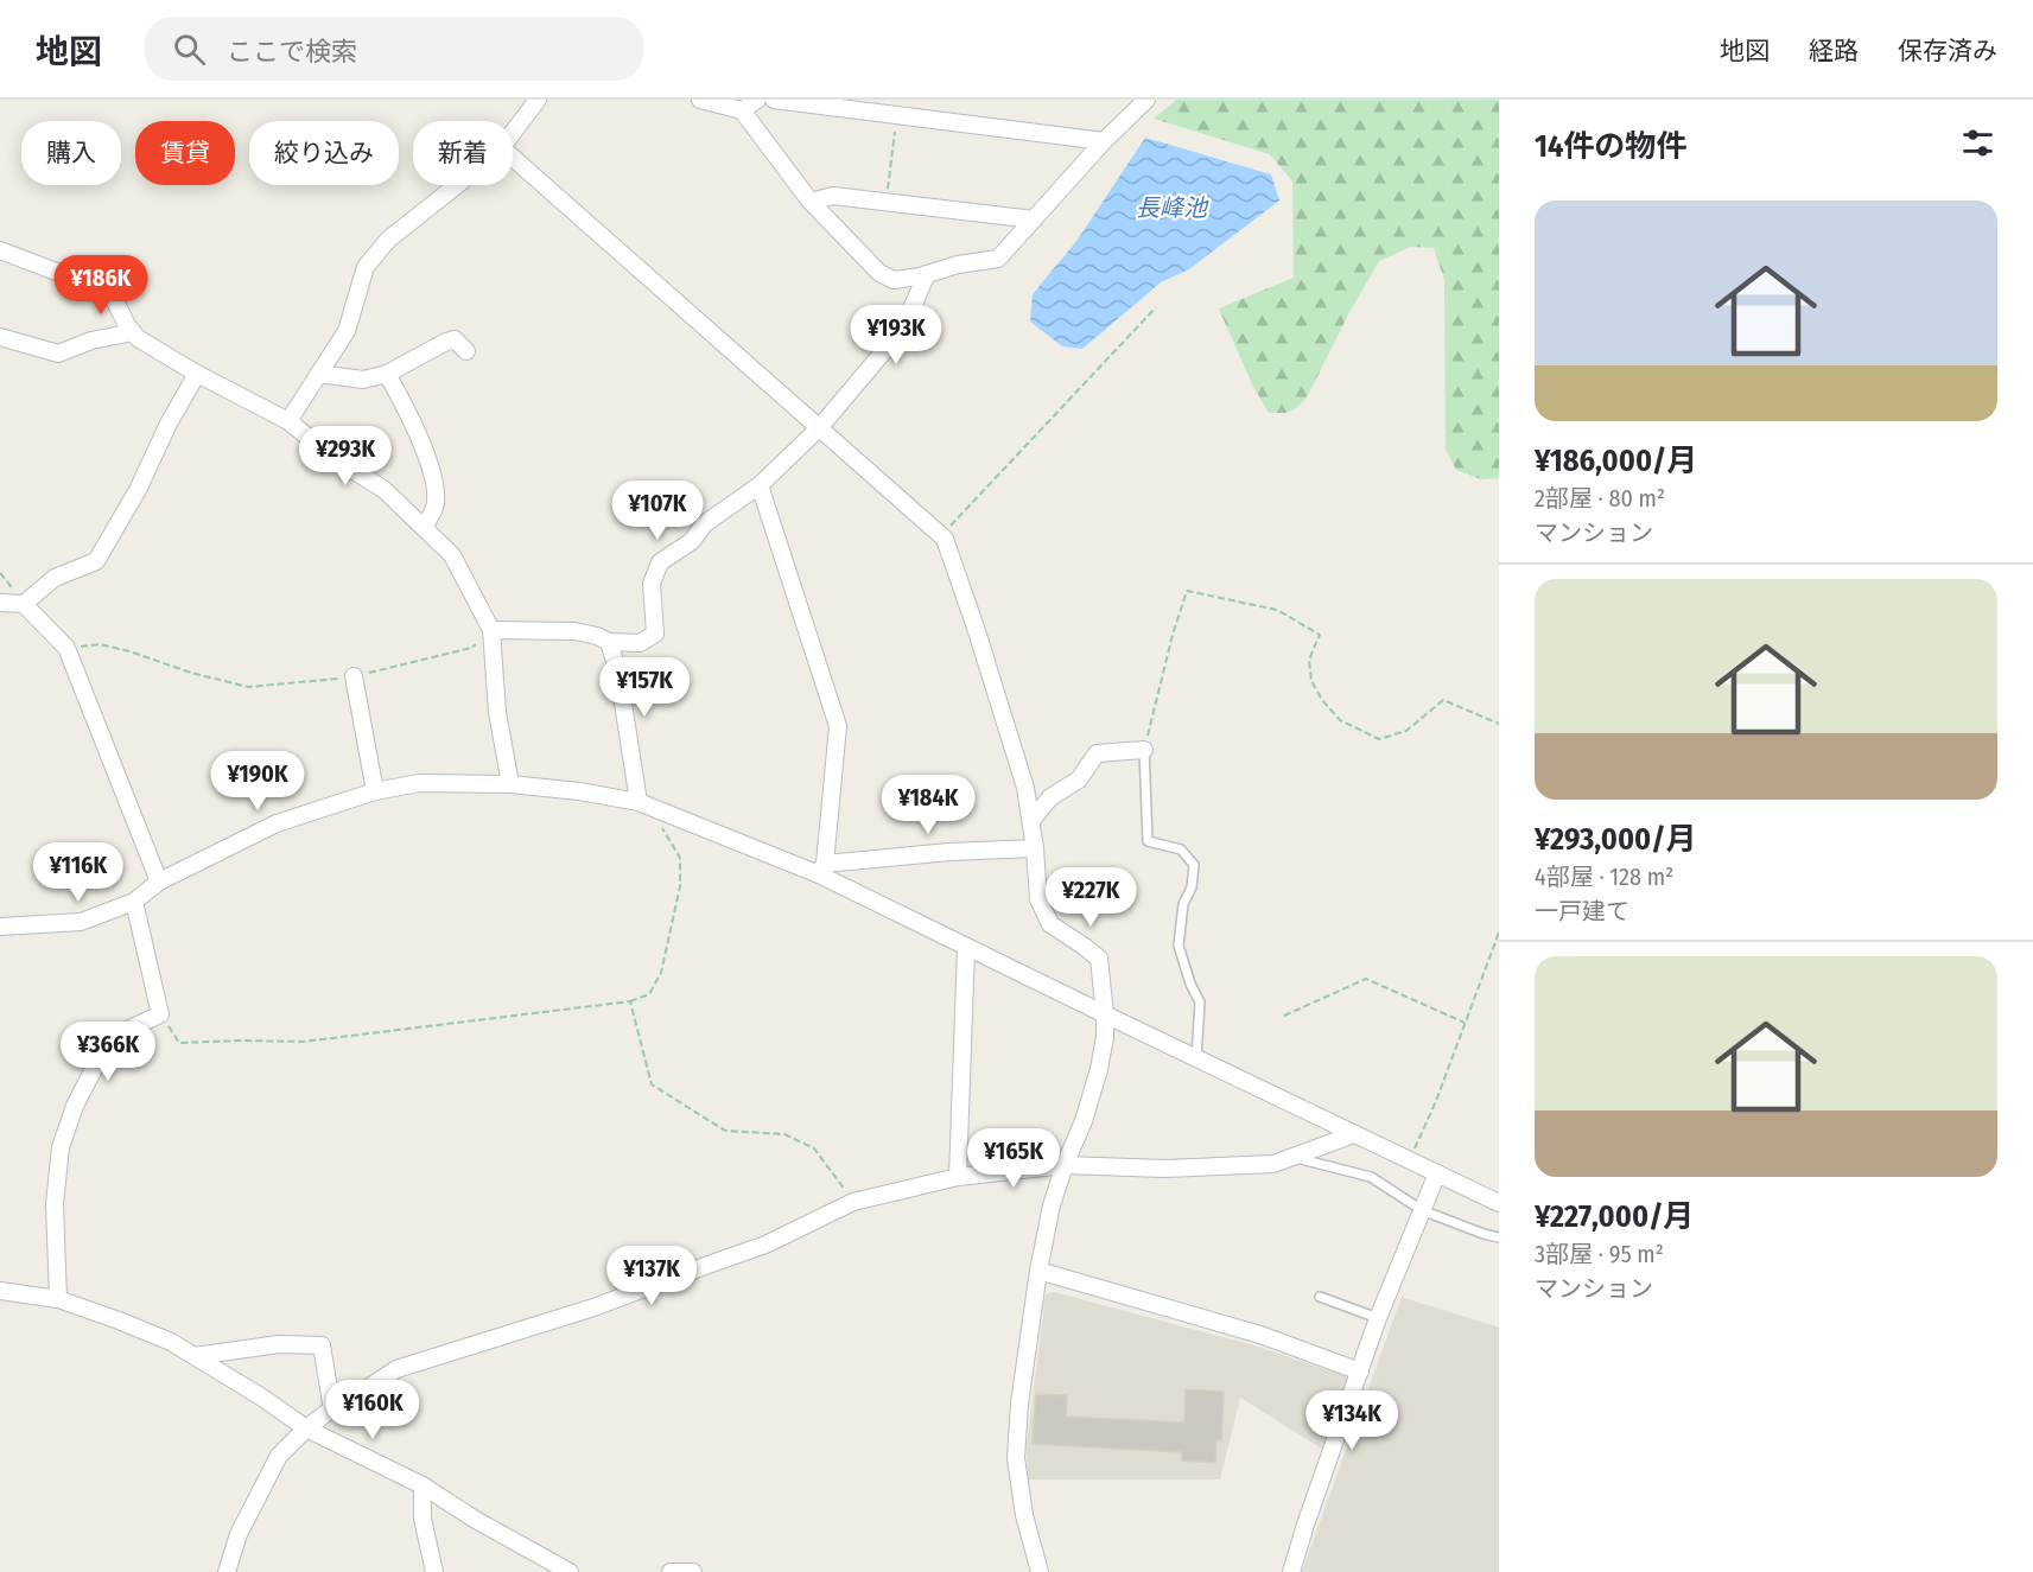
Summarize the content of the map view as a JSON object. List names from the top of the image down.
{
  "water": ["長峰池"],
  "page": {
    "header": "地図",
    "search": "ここで検索",
    "nav": ["地図", "経路", "保存済み"],
    "heading": "14件の物件",
    "chip": [
      "購入",
      "賃貸",
      "絞り込み",
      "新着"
    ],
    "list": [
      {
        "name": "¥186,000/月",
        "note": "2部屋 · 80 m² · マンション"
      },
      {
        "name": "¥293,000/月",
        "note": "4部屋 · 128 m² · 一戸建て"
      },
      {
        "name": "¥227,000/月",
        "note": "3部屋 · 95 m² · マンション"
      }
    ],
    "price": [
      "¥186K",
      "¥193K",
      "¥293K",
      "¥107K",
      "¥157K",
      "¥190K",
      "¥184K",
      "¥116K",
      "¥227K",
      "¥366K",
      "¥165K",
      "¥137K",
      "¥160K",
      "¥134K"
    ]
  }
}
